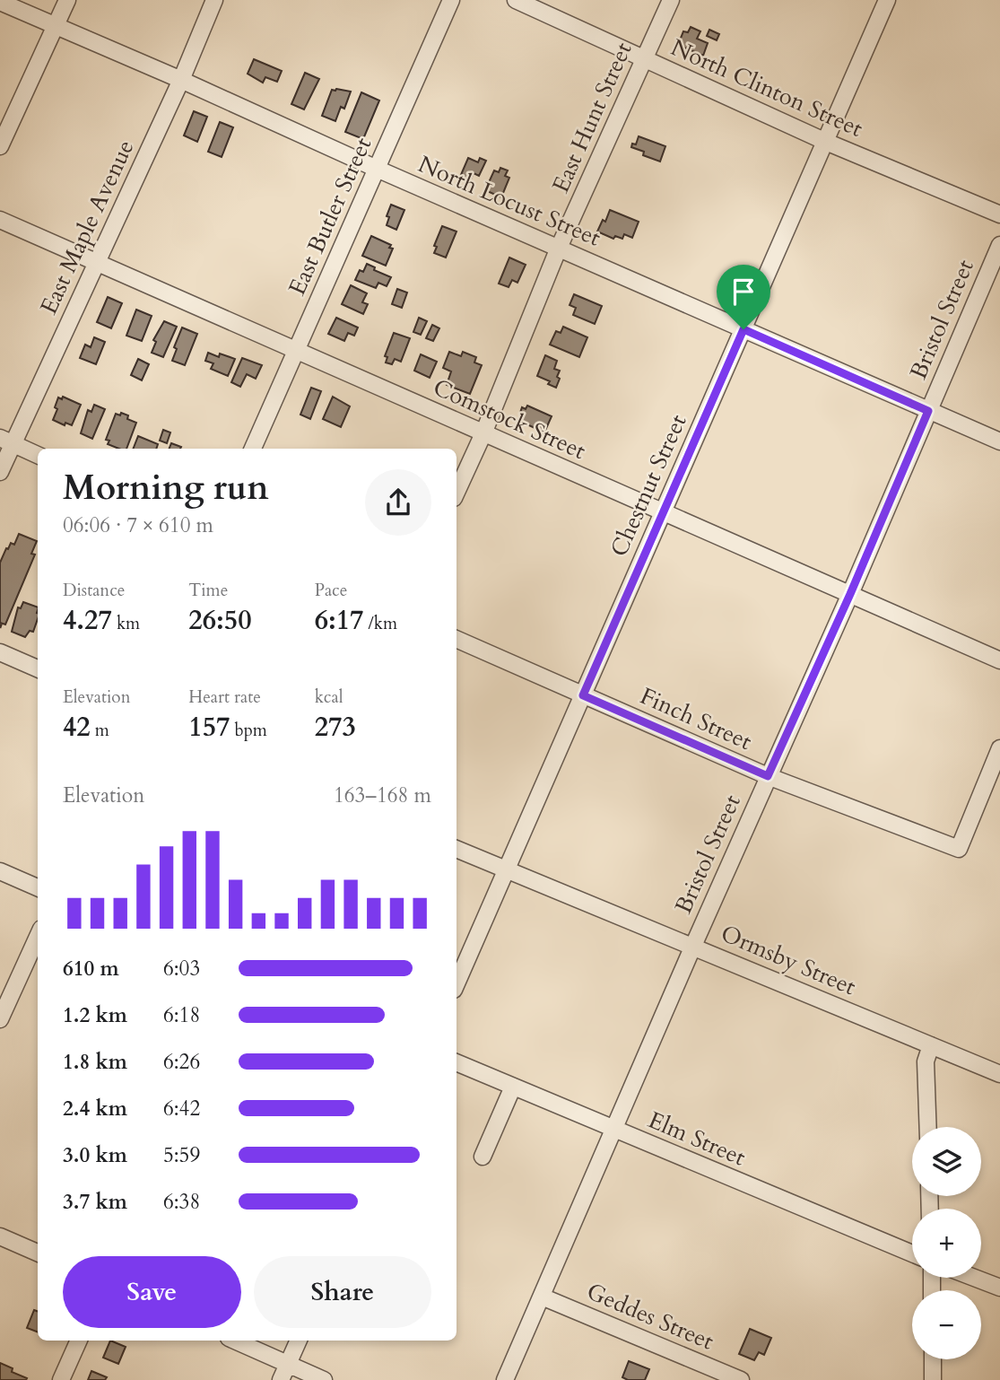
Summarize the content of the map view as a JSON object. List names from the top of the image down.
{
  "streets": {
    "street": [
      "North Clinton Street",
      "East Hunt Street",
      "North Locust Street",
      "East Butler Street",
      "East Maple Avenue",
      "Bristol Street",
      "Comstock Street",
      "Chestnut Street",
      "Finch Street",
      "Ormsby Street",
      "Elm Street",
      "Geddes Street"
    ]
  },
  "crossings": [
    ["North Clinton Street", "East Hunt Street"],
    ["North Clinton Street", "Chestnut Street"],
    ["East Hunt Street", "North Locust Street"],
    ["East Hunt Street", "Comstock Street"],
    ["North Locust Street", "East Butler Street"],
    ["North Locust Street", "East Maple Avenue"],
    ["North Locust Street", "Bristol Street"],
    ["North Locust Street", "Chestnut Street"],
    ["East Butler Street", "Comstock Street"],
    ["East Maple Avenue", "Comstock Street"],
    ["Bristol Street", "Comstock Street"],
    ["Bristol Street", "Finch Street"],
    ["Bristol Street", "Ormsby Street"],
    ["Bristol Street", "Elm Street"],
    ["Bristol Street", "Geddes Street"],
    ["Comstock Street", "Chestnut Street"],
    ["Chestnut Street", "Finch Street"],
    ["Chestnut Street", "Ormsby Street"]
  ],
  "page": {
    "heading": ["Morning run", "06:06 · 7 × 610 m"],
    "stats": [
      ["Distance", "4.27 km"],
      ["Time", "26:50"],
      ["Pace", "6:17 /km"],
      ["Elevation", "42 m"],
      ["Heart rate", "157 bpm"],
      ["kcal", "273"]
    ],
    "chart": ["Elevation", "163–168 m"],
    "list": [
      {
        "name": "610 m",
        "note": "6:03"
      },
      {
        "name": "1.2 km",
        "note": "6:18"
      },
      {
        "name": "1.8 km",
        "note": "6:26"
      },
      {
        "name": "2.4 km",
        "note": "6:42"
      },
      {
        "name": "3.0 km",
        "note": "5:59"
      },
      {
        "name": "3.7 km",
        "note": "6:38"
      }
    ],
    "map_buttons": ["+", "−"],
    "buttons": ["Save", "Share"]
  }
}
